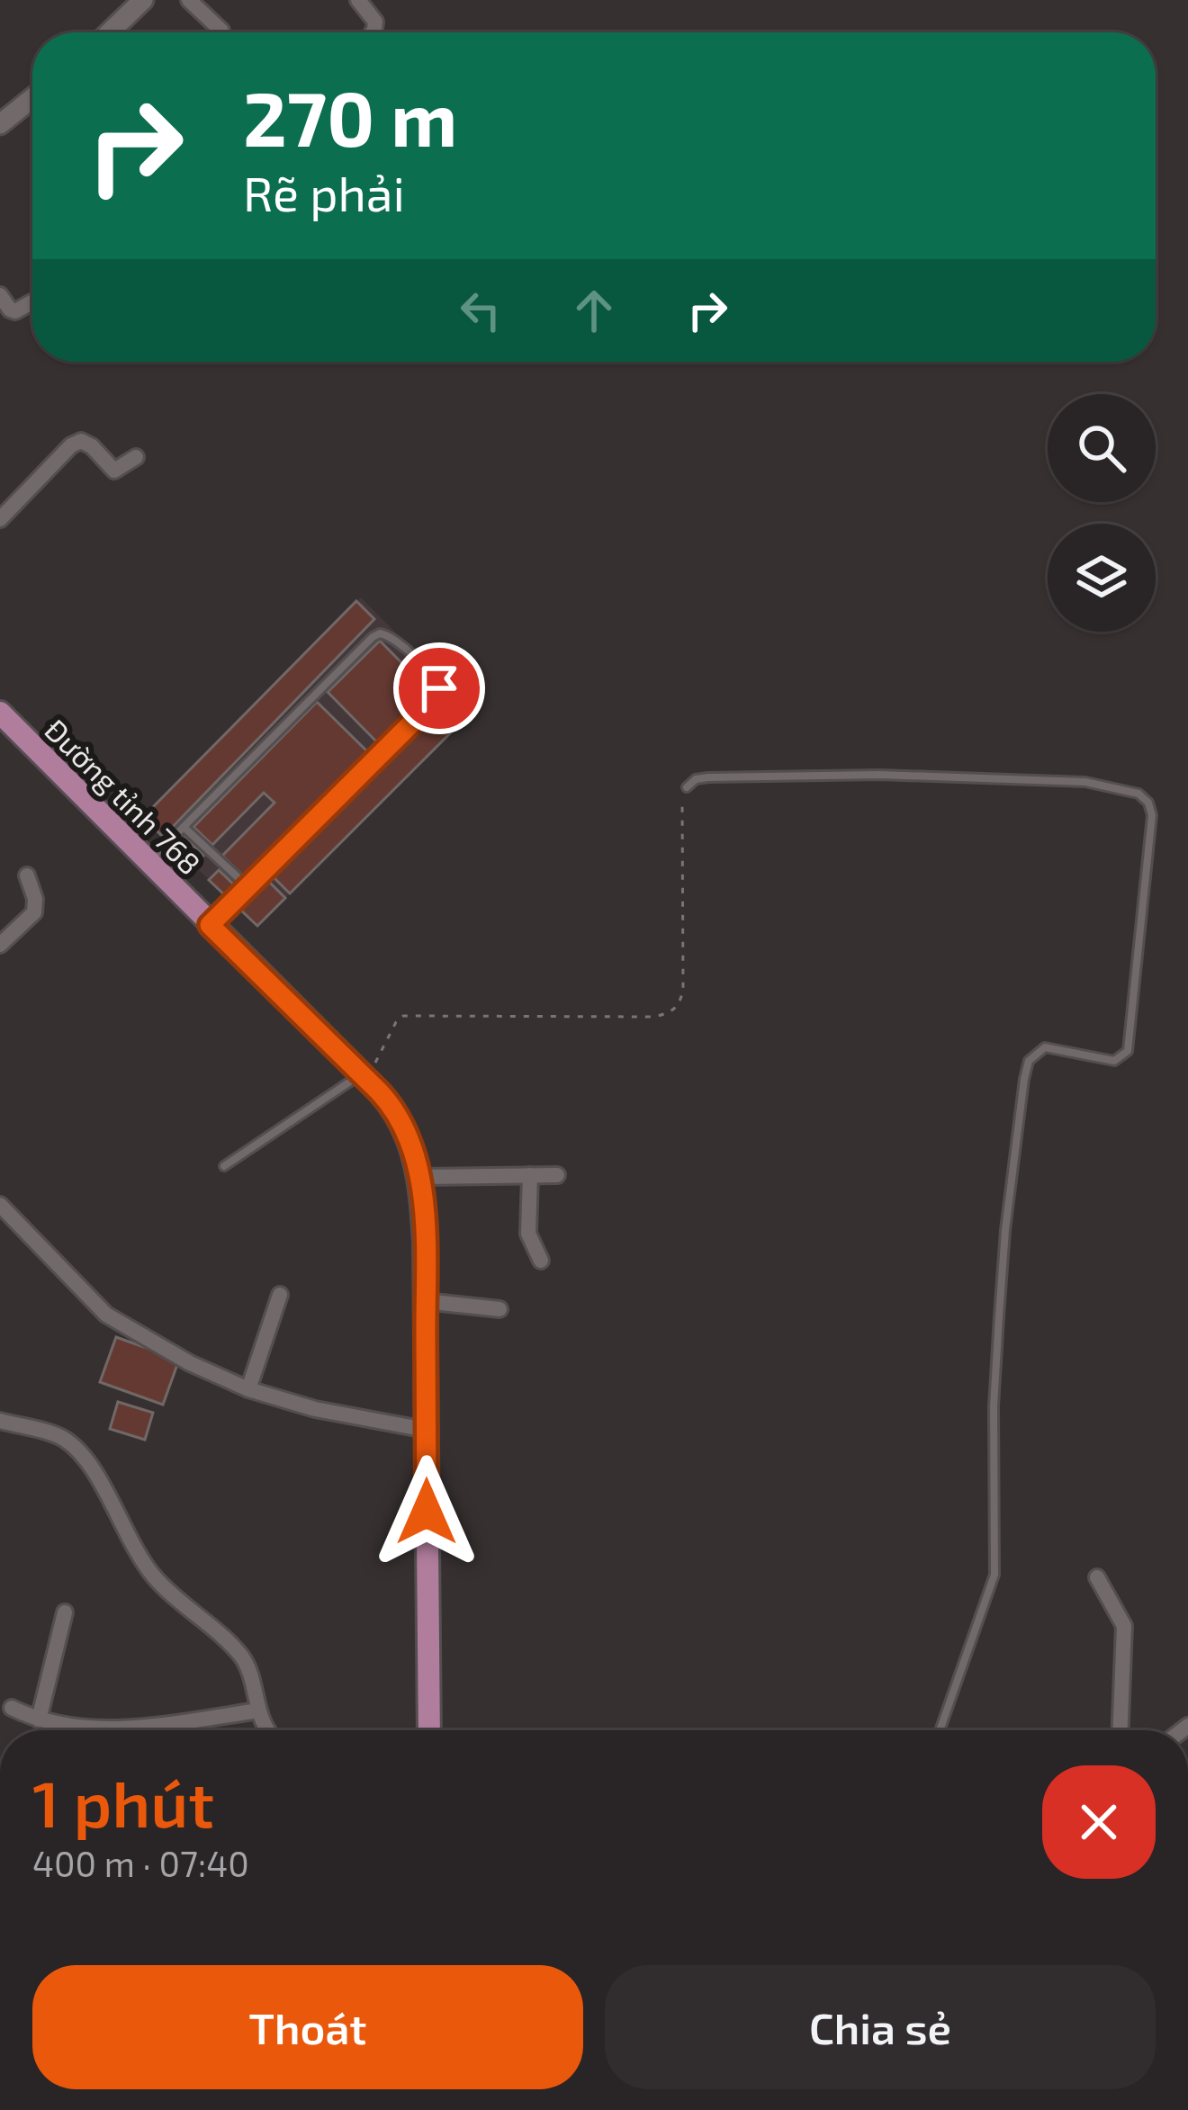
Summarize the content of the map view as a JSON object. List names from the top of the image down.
{
  "streets": {
    "main road": ["Đường tỉnh 768"]
  },
  "page": {
    "turn": ["270 m", "Rẽ phải"],
    "heading": ["1 phút", "400 m · 07:40"],
    "buttons": ["Thoát", "Chia sẻ"]
  }
}
